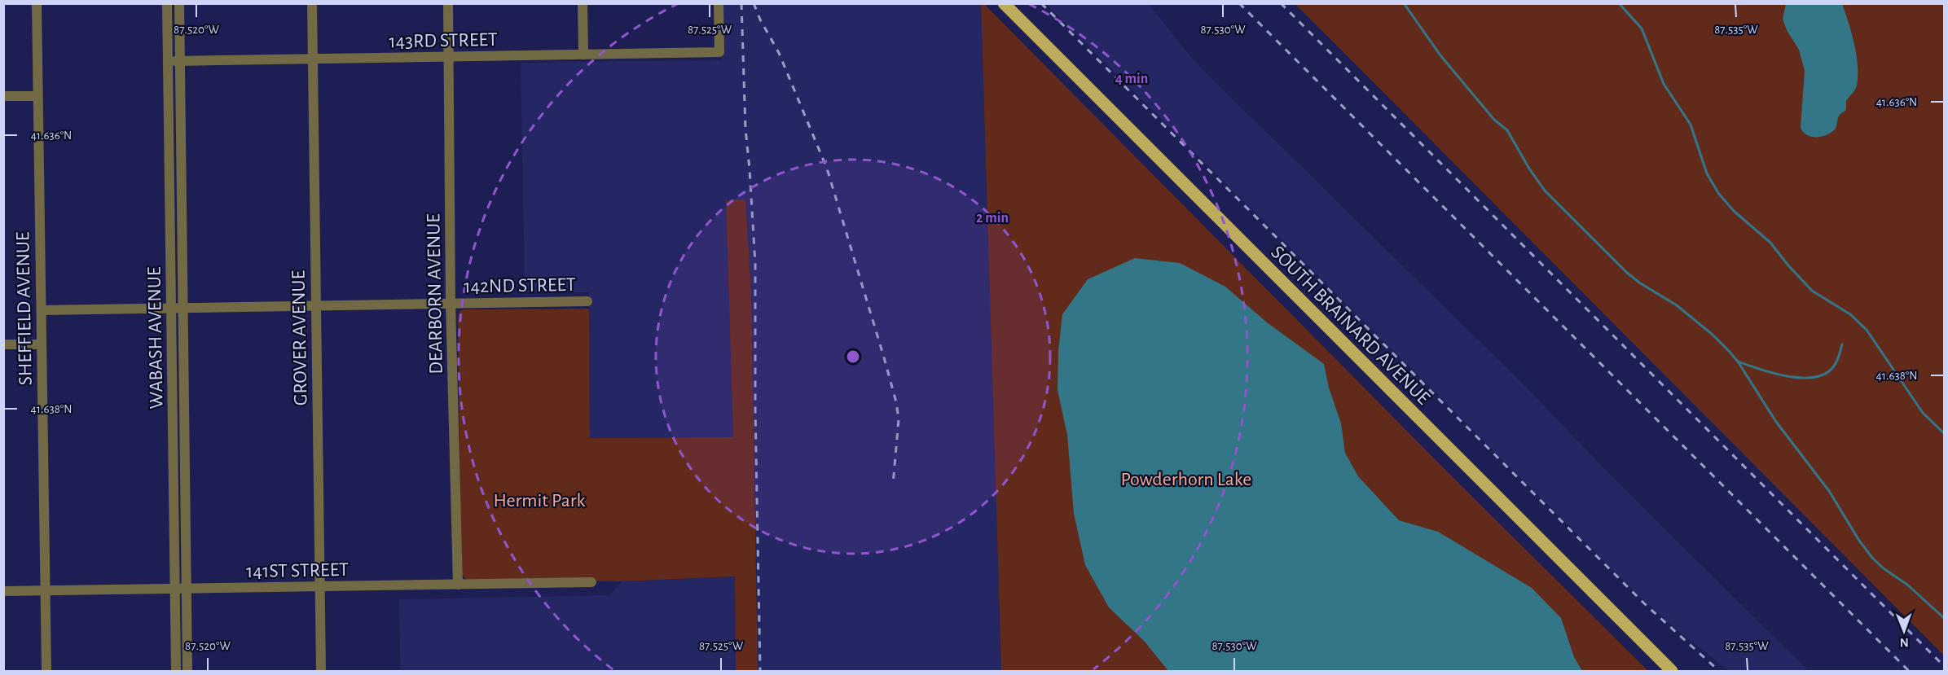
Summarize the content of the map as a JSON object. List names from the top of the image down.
{
  "streets": {
    "main road": ["SOUTH BRAINARD AVENUE"],
    "street": [
      "143RD STREET",
      "142ND STREET",
      "DEARBORN AVENUE",
      "SHEFFIELD AVENUE",
      "WABASH AVENUE",
      "GROVER AVENUE",
      "141ST STREET"
    ]
  },
  "crossings": [
    ["143RD STREET", "DEARBORN AVENUE"],
    ["143RD STREET", "WABASH AVENUE"],
    ["143RD STREET", "GROVER AVENUE"],
    ["142ND STREET", "DEARBORN AVENUE"],
    ["142ND STREET", "SHEFFIELD AVENUE"],
    ["142ND STREET", "WABASH AVENUE"],
    ["142ND STREET", "GROVER AVENUE"],
    ["DEARBORN AVENUE", "141ST STREET"],
    ["SHEFFIELD AVENUE", "141ST STREET"],
    ["WABASH AVENUE", "141ST STREET"],
    ["GROVER AVENUE", "141ST STREET"]
  ],
  "parks": ["Powderhorn Lake", "Hermit Park"],
  "north": "bottom",
  "coordinates": [
    "87.520°W",
    "87.525°W",
    "87.530°W",
    "87.535°W",
    "41.636°N",
    "41.638°N"
  ],
  "rings": ["4 min", "2 min"]
}
